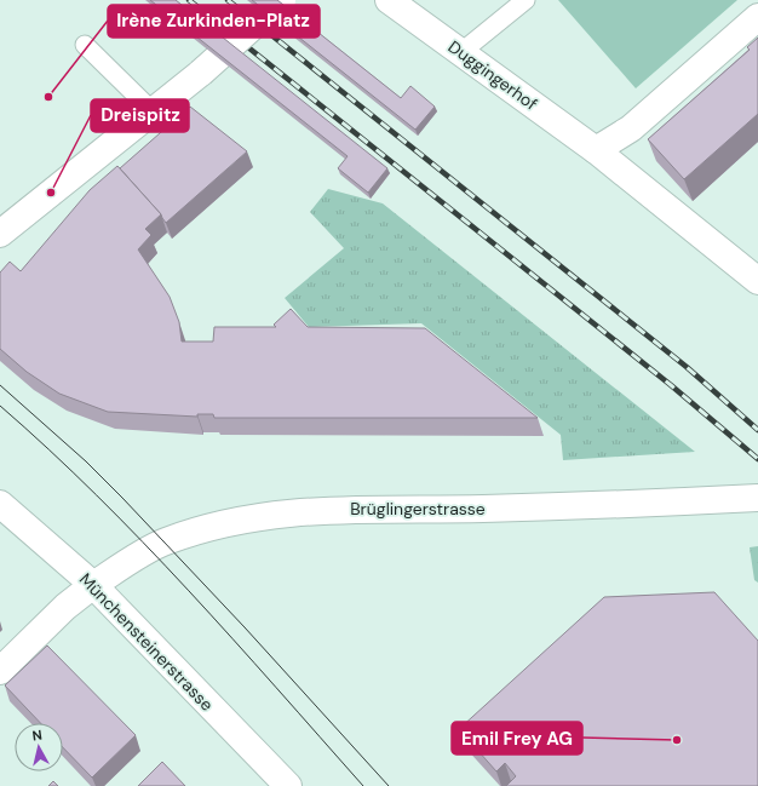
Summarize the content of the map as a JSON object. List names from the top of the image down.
{
  "streets": {
    "street": ["Duggingerhof", "Brüglingerstrasse", "Münchensteinerstrasse"]
  },
  "crossings": [
    ["Brüglingerstrasse", "Münchensteinerstrasse"]
  ],
  "places": ["Irène Zurkinden-Platz", "Dreispitz", "Emil Frey AG"],
  "north": "top"
}
